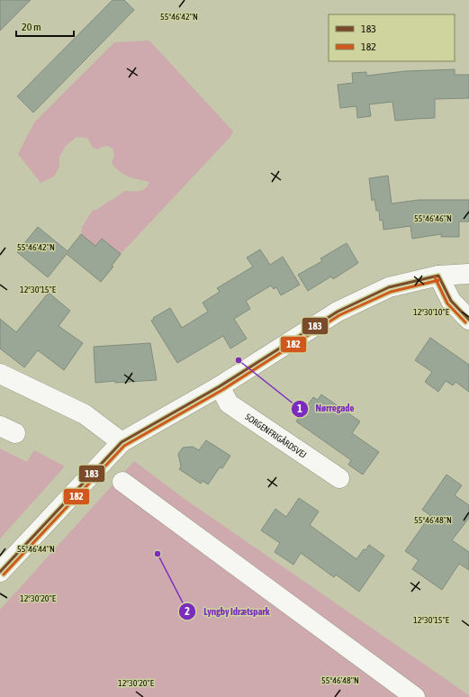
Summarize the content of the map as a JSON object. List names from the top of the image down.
{
  "streets": {
    "street": ["SORGENFRIGÅRDSVEJ"]
  },
  "places": ["Nørregade", "Lyngby Idrætspark"],
  "lines": ["transit line 183", "transit line 182"],
  "legend": ["183", "182"],
  "scale_bar": "20 m",
  "coordinates": [
    "55°46'42\"N",
    "55°46'46\"N",
    "12°30'15\"E",
    "12°30'10\"E",
    "55°46'48\"N",
    "55°46'44\"N",
    "12°30'20\"E"
  ]
}
